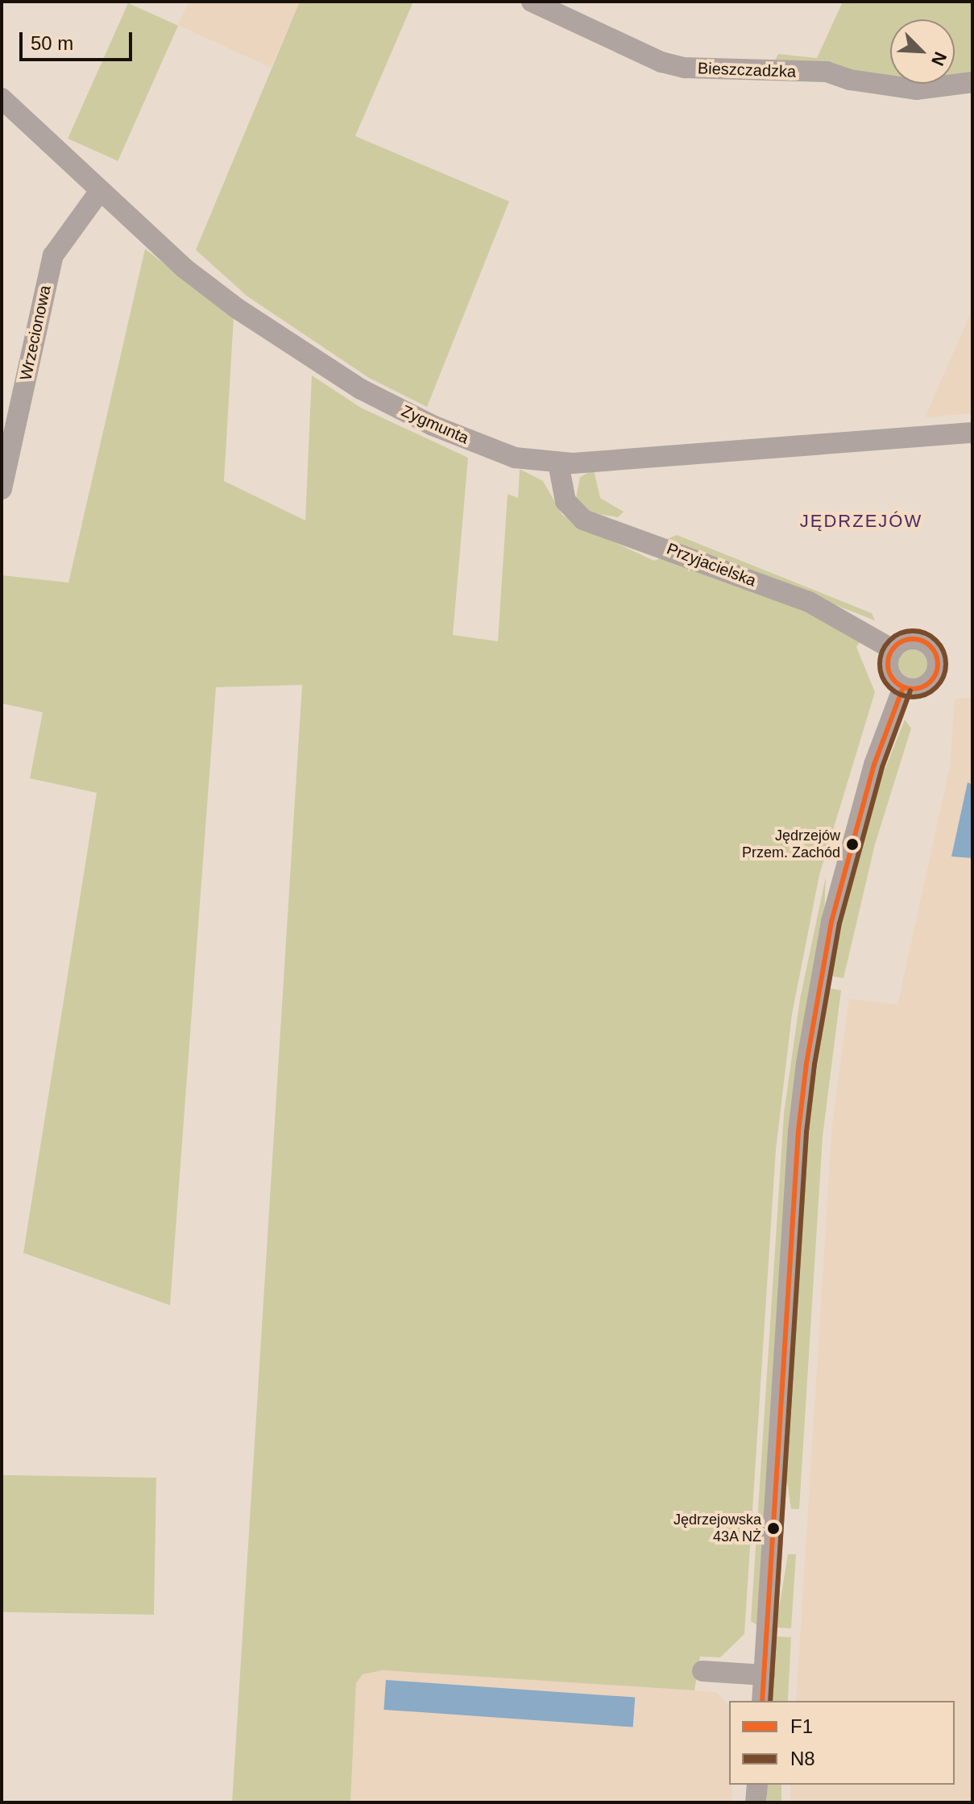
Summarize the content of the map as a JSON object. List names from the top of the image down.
{
  "streets": {
    "street": [
      "Bieszczadzka",
      "Wrzecionowa",
      "Zygmunta",
      "Przyjacielska"
    ]
  },
  "crossings": [
    ["Wrzecionowa", "Zygmunta"],
    ["Zygmunta", "Przyjacielska"]
  ],
  "districts": ["JĘDRZEJÓW"],
  "places": ["Jędrzejów Przem. Zachód", "Jędrzejowska 43A NŻ"],
  "lines": ["transit line N8", "transit line F1"],
  "legend": ["F1", "N8"],
  "scale_bar": "50 m",
  "north": "bottom right"
}
